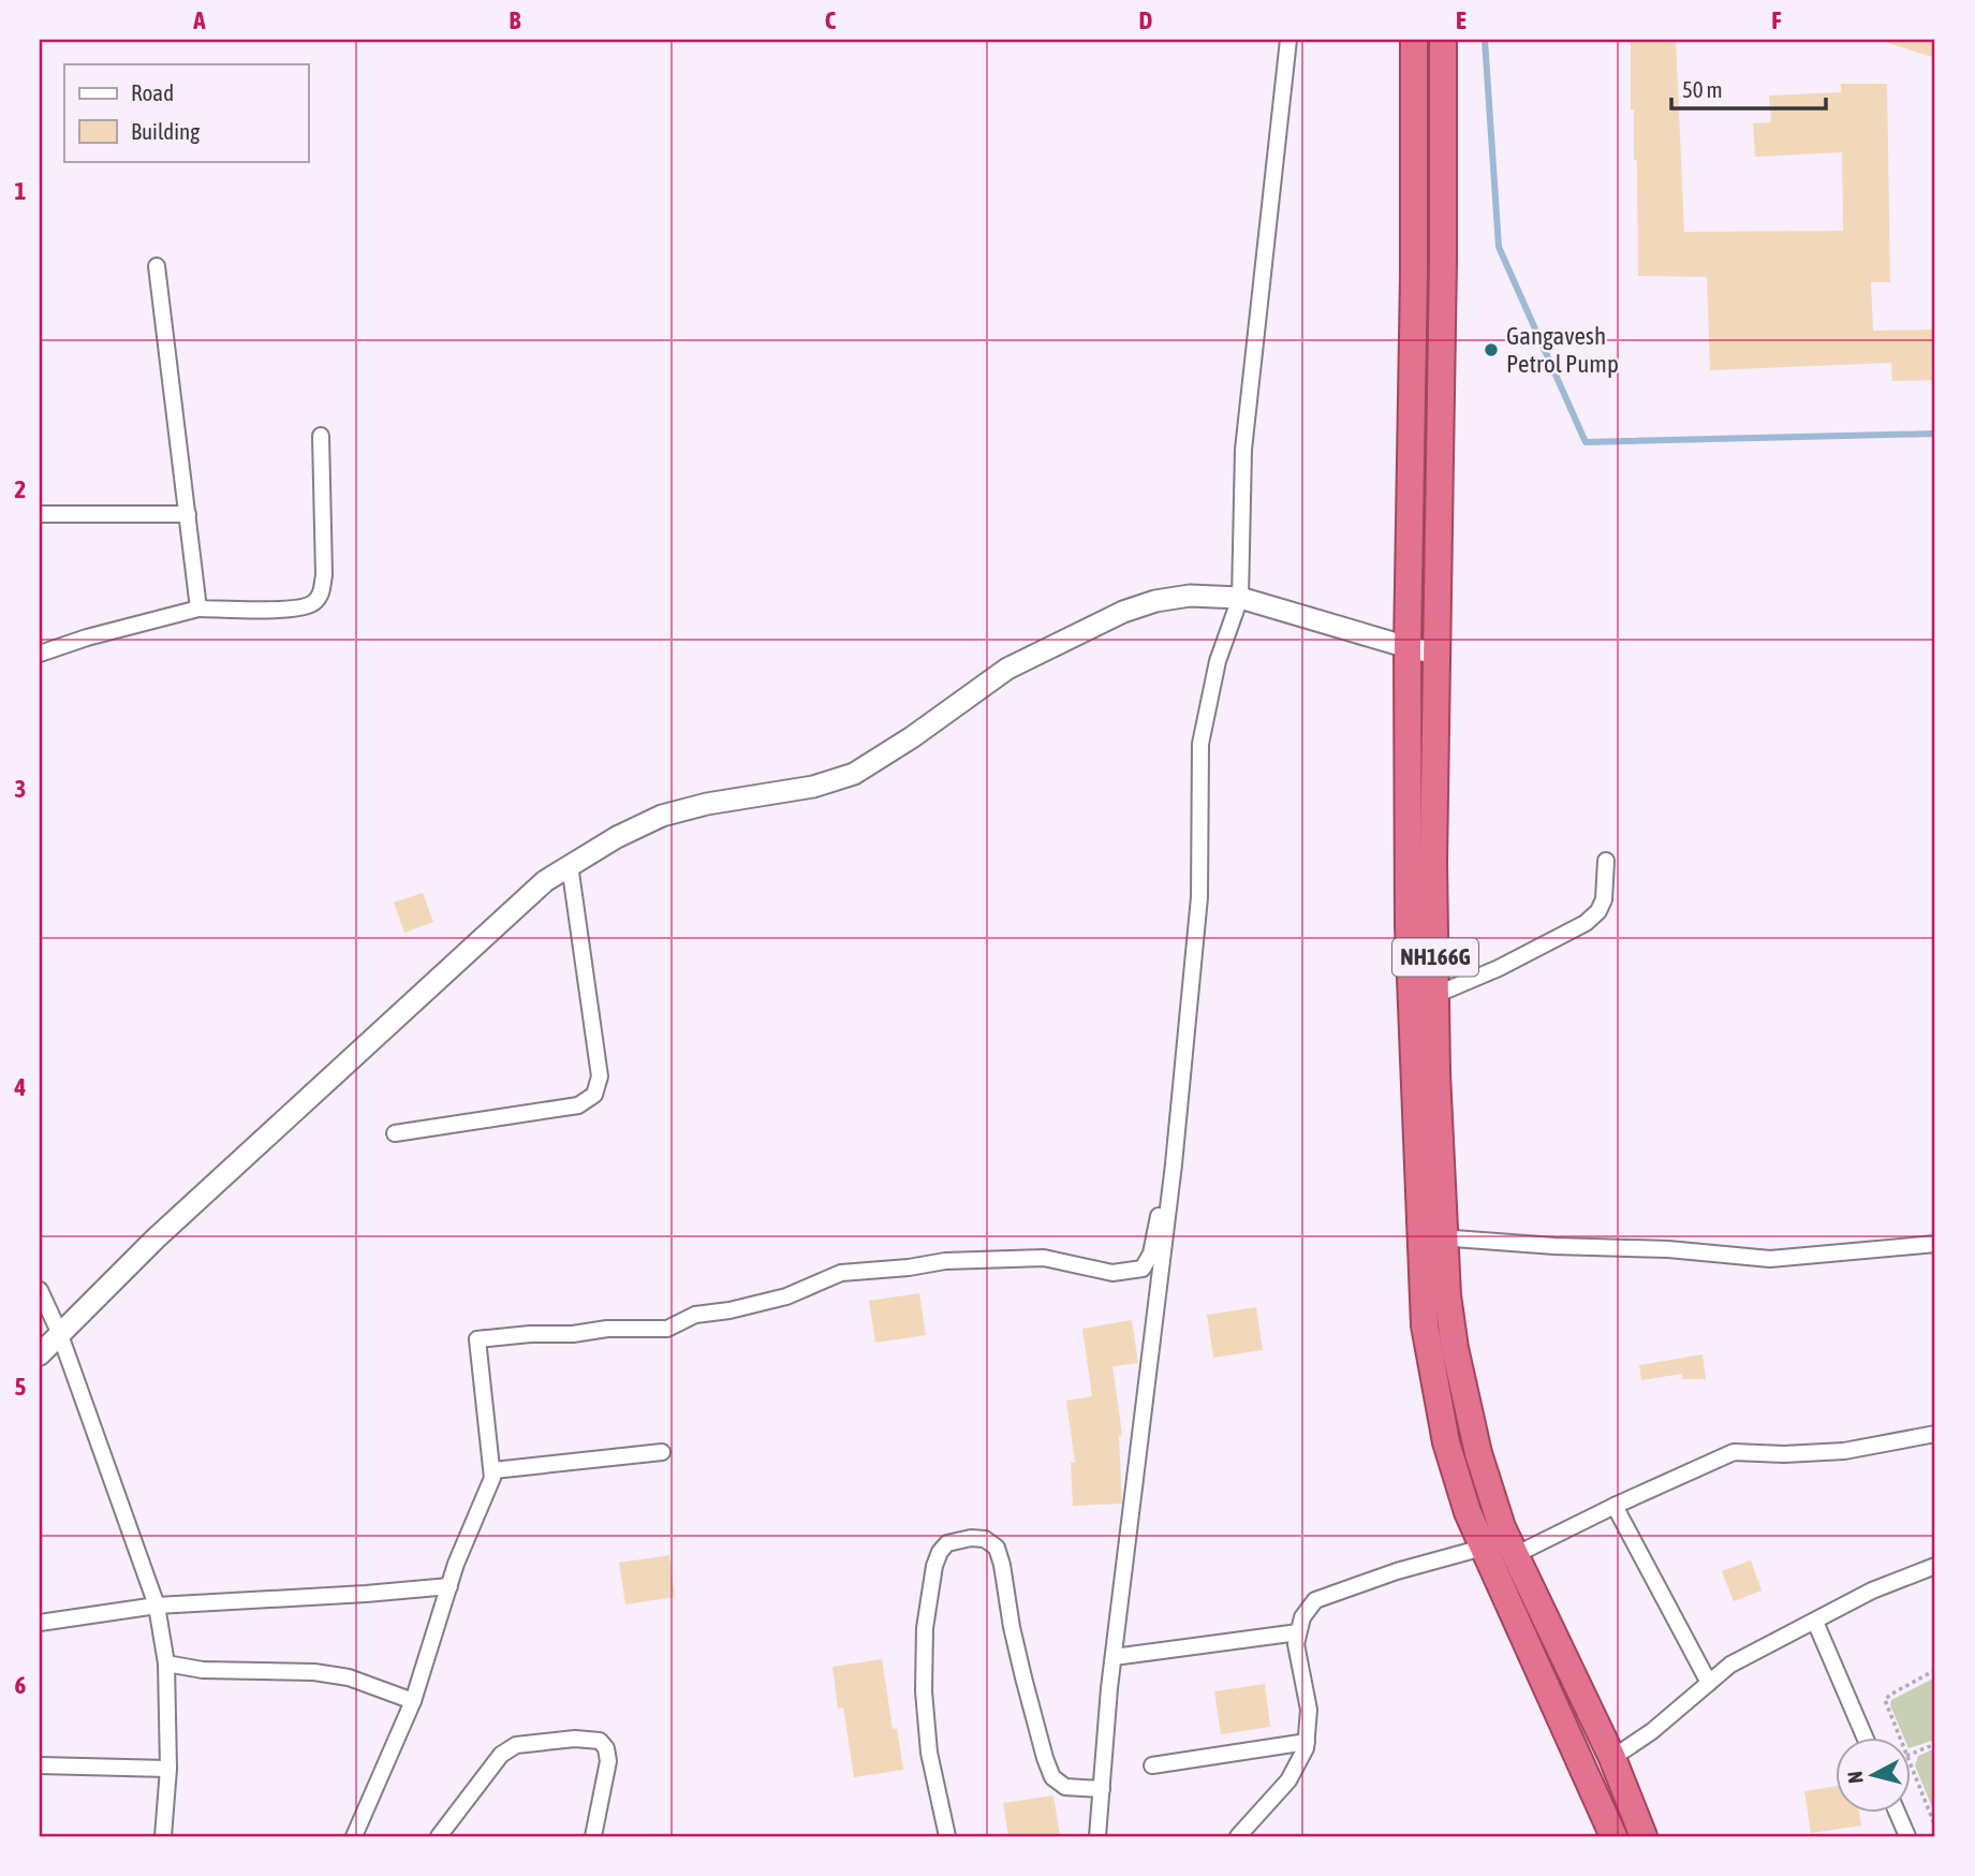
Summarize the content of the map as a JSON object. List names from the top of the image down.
{
  "streets": {
    "highway": ["NH166G"]
  },
  "places": ["Gangavesh Petrol Pump"],
  "legend": ["Road", "Building"],
  "scale_bar": "50 m",
  "north": "left",
  "grid": {
    "columns": [
      "A",
      "B",
      "C",
      "D",
      "E",
      "F"
    ],
    "rows": [
      "1",
      "2",
      "3",
      "4",
      "5",
      "6"
    ]
  }
}
